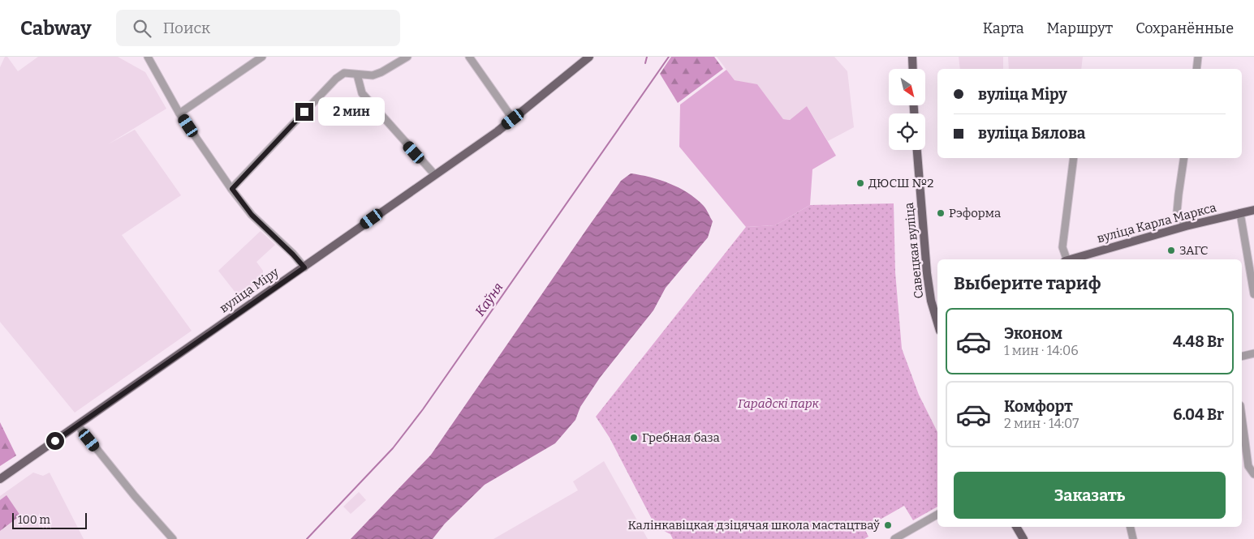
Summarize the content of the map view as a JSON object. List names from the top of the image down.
{
  "streets": {
    "main road": ["вуліца Карла Маркса", "Савецкая вуліца", "вуліца Міру"]
  },
  "water": ["Каўня"],
  "parks": ["Гарадскі парк"],
  "places": [
    "ДЮСШ №2",
    "Рэформа",
    "ЗАГС",
    "Гребная база",
    "Калінкавіцкая дзіцячая школа мастацтваў"
  ],
  "scale_bar": "100 m",
  "north": "bottom right",
  "page": {
    "header": "Cabway",
    "search": "Поиск",
    "nav": ["Карта", "Маршрут", "Сохранённые"],
    "banner": ["вуліца Міру", "вуліца Бялова"],
    "bubble": "2 мин",
    "heading": "Выберите тариф",
    "list": [
      {
        "name": "Эконом",
        "note": "1 мин · 14:06",
        "value": "4.48 Br"
      },
      {
        "name": "Комфорт",
        "note": "2 мин · 14:07",
        "value": "6.04 Br"
      }
    ],
    "buttons": "Заказать",
    "scale": "100 m"
  }
}
